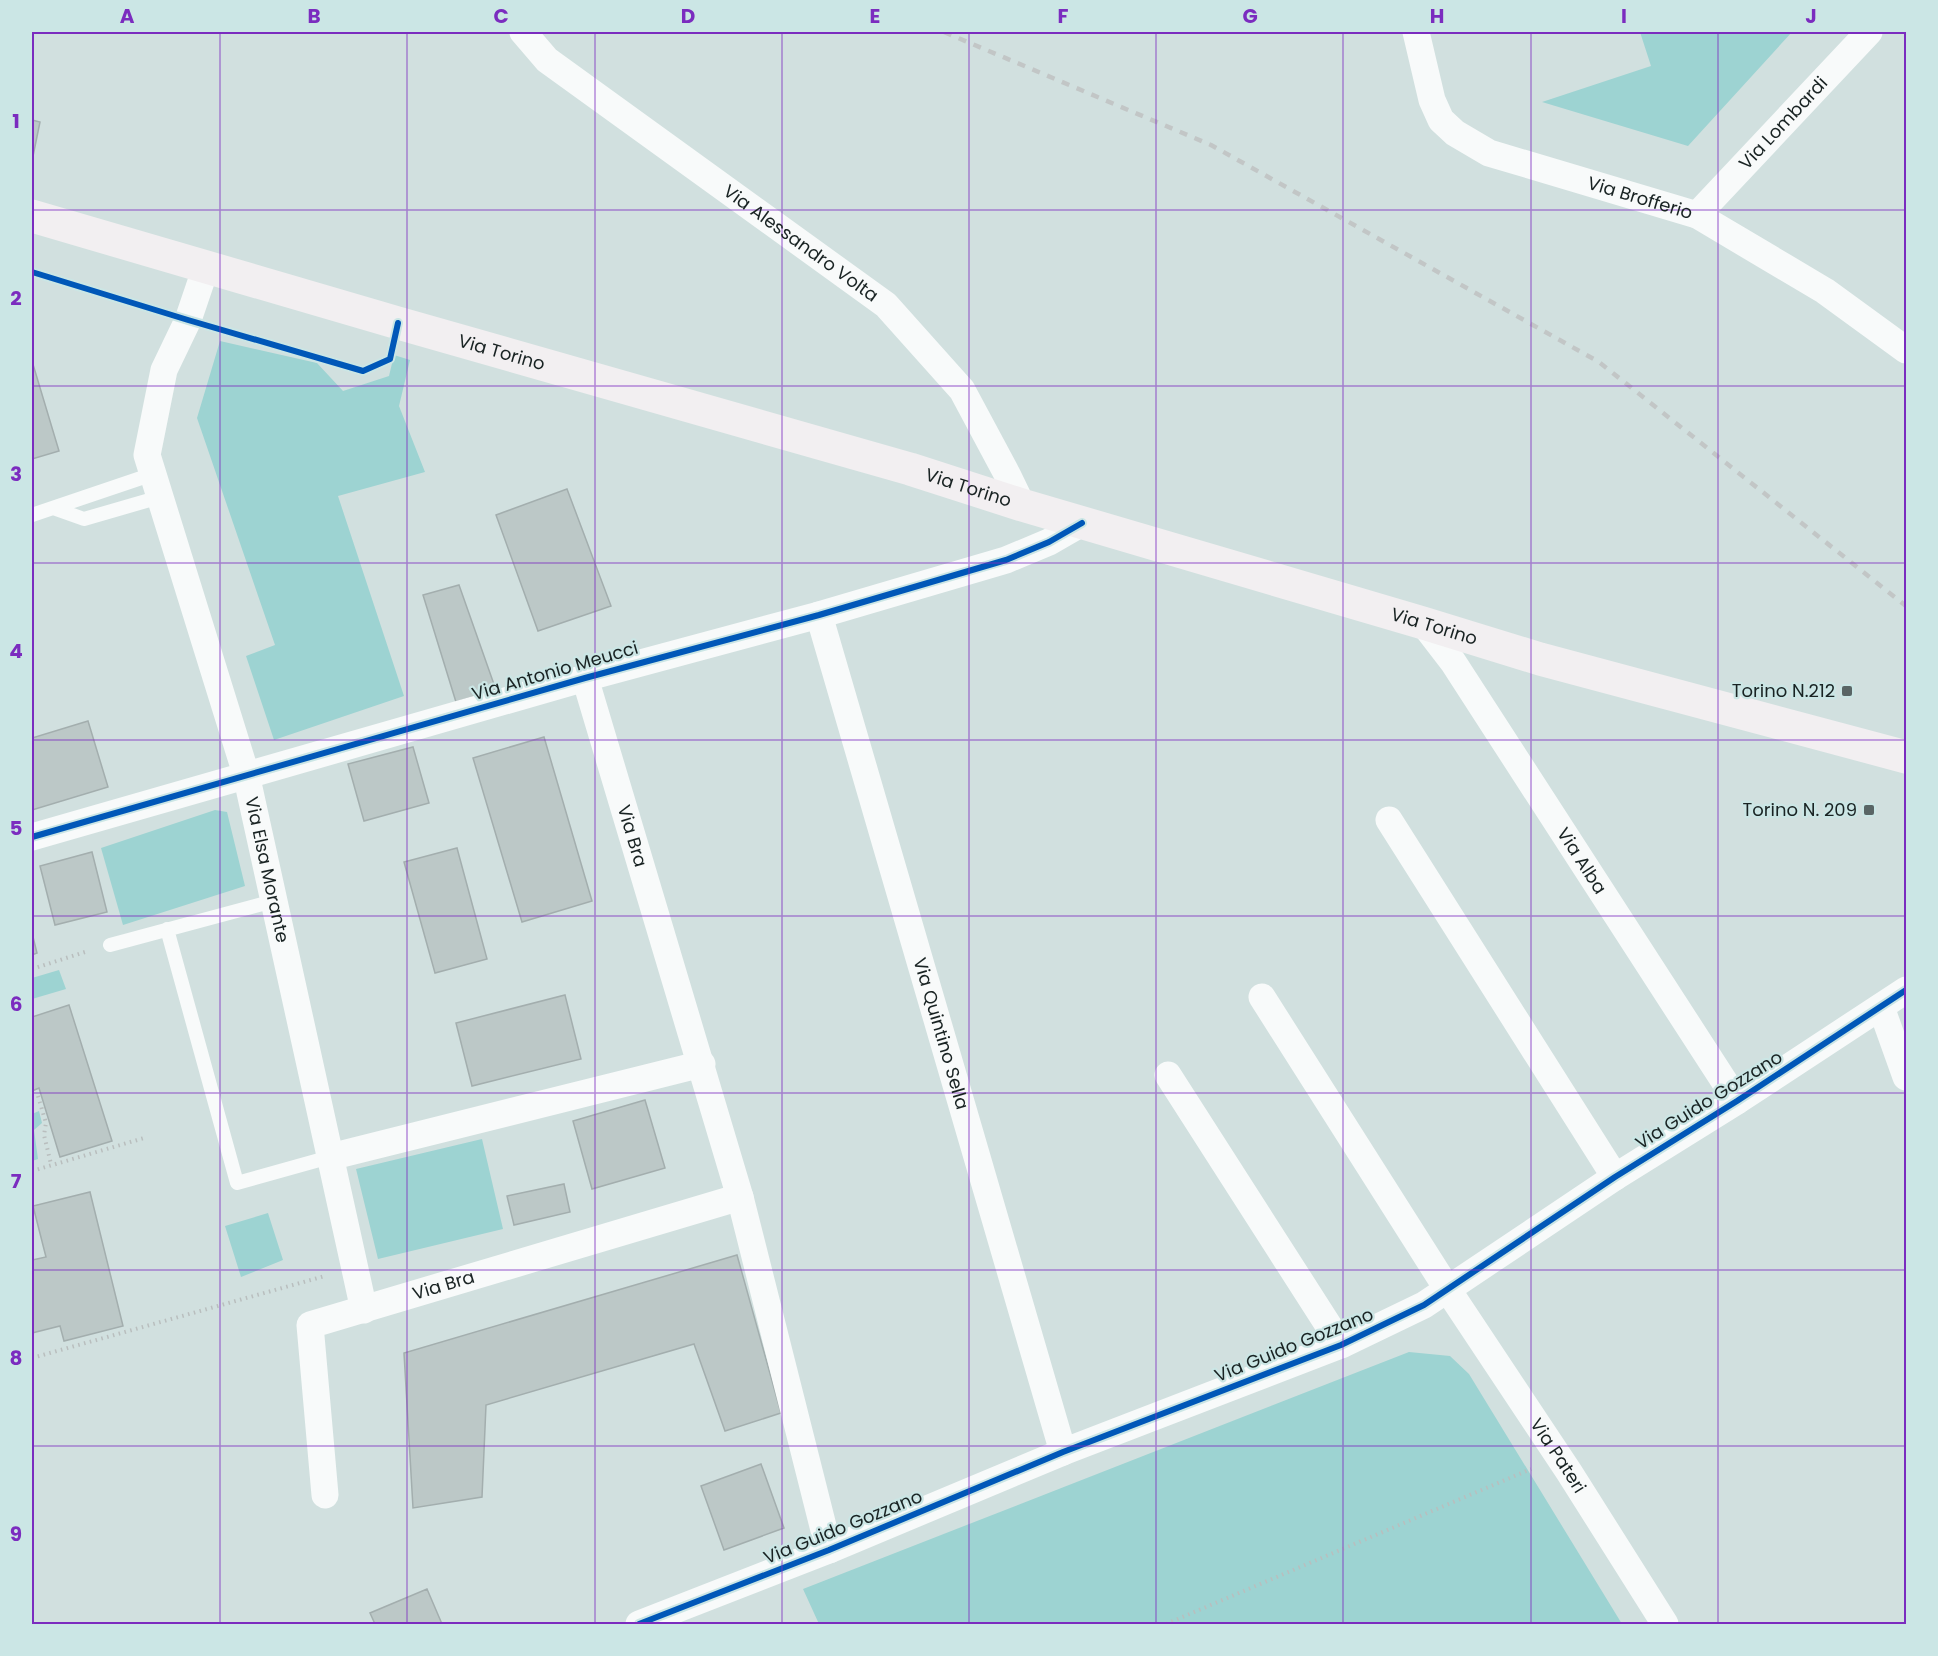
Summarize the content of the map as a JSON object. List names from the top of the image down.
{
  "streets": {
    "main road": ["Via Torino"],
    "street": [
      "Via Lombardi",
      "Via Brofferio",
      "Via Alessandro Volta",
      "Via Antonio Meucci",
      "Via Bra",
      "Via Alba",
      "Via Elsa Morante",
      "Via Quintino Sella",
      "Via Guido Gozzano",
      "Via Pateri"
    ]
  },
  "crossings": [
    ["Via Lombardi", "Via Brofferio"],
    ["Via Alessandro Volta", "Via Torino"],
    ["Via Torino", "Via Antonio Meucci"],
    ["Via Torino", "Via Alba"],
    ["Via Torino", "Via Elsa Morante"],
    ["Via Antonio Meucci", "Via Bra"],
    ["Via Antonio Meucci", "Via Elsa Morante"],
    ["Via Antonio Meucci", "Via Quintino Sella"],
    ["Via Bra", "Via Elsa Morante"],
    ["Via Bra", "Via Guido Gozzano"],
    ["Via Alba", "Via Guido Gozzano"],
    ["Via Quintino Sella", "Via Guido Gozzano"],
    ["Via Guido Gozzano", "Via Pateri"]
  ],
  "places": {
    "transit": ["Torino N.212", "Torino N. 209"]
  },
  "grid": {
    "columns": [
      "A",
      "B",
      "C",
      "D",
      "E",
      "F",
      "G",
      "H",
      "I",
      "J"
    ],
    "rows": [
      "1",
      "2",
      "3",
      "4",
      "5",
      "6",
      "7",
      "8",
      "9"
    ]
  }
}
